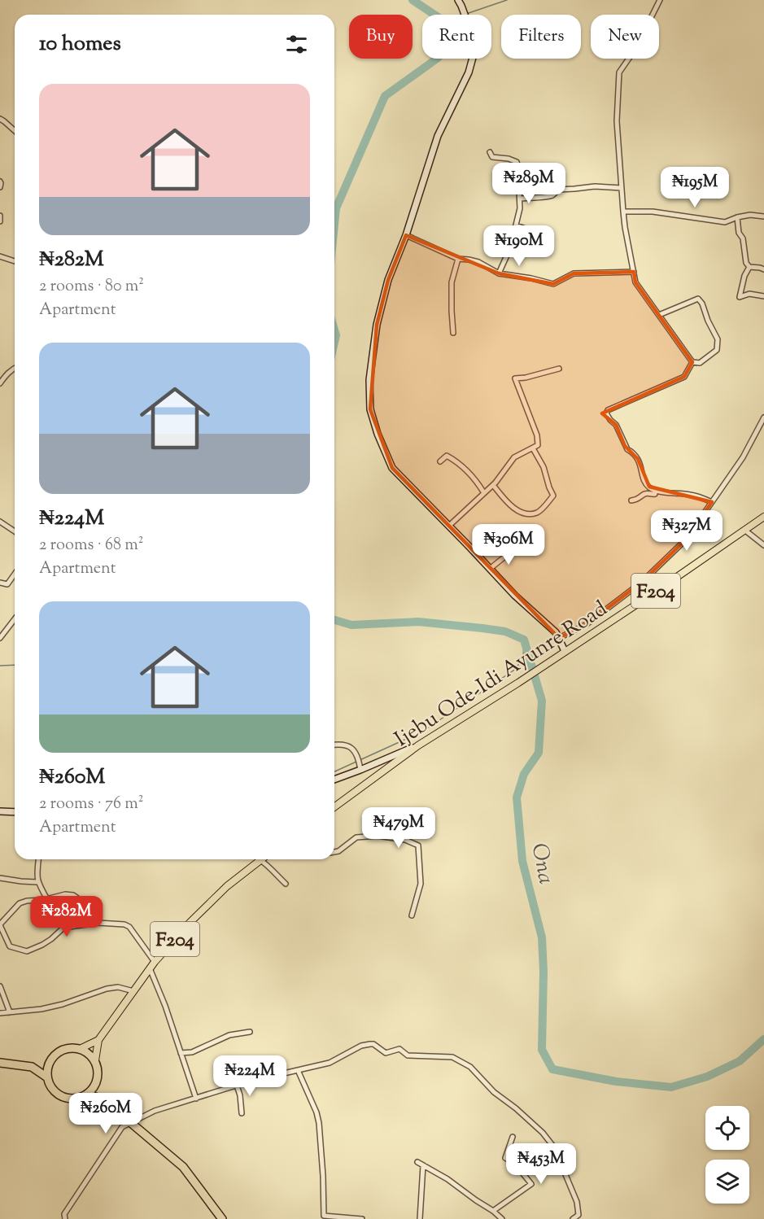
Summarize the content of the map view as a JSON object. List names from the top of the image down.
{
  "streets": {
    "main road": ["F204", "Ijebu Ode-Idi Ayunre Road"]
  },
  "water": ["Ona"],
  "page": {
    "chip": [
      "Buy",
      "Rent",
      "Filters",
      "New"
    ],
    "heading": "10 homes",
    "list": [
      {
        "name": "₦282M",
        "note": "2 rooms · 80 m² · Apartment"
      },
      {
        "name": "₦224M",
        "note": "2 rooms · 68 m² · Apartment"
      },
      {
        "name": "₦260M",
        "note": "2 rooms · 76 m² · Apartment"
      }
    ],
    "price": [
      "₦289M",
      "₦195M",
      "₦190M",
      "₦327M",
      "₦306M",
      "₦479M",
      "₦282M",
      "₦224M",
      "₦260M",
      "₦453M"
    ]
  }
}
